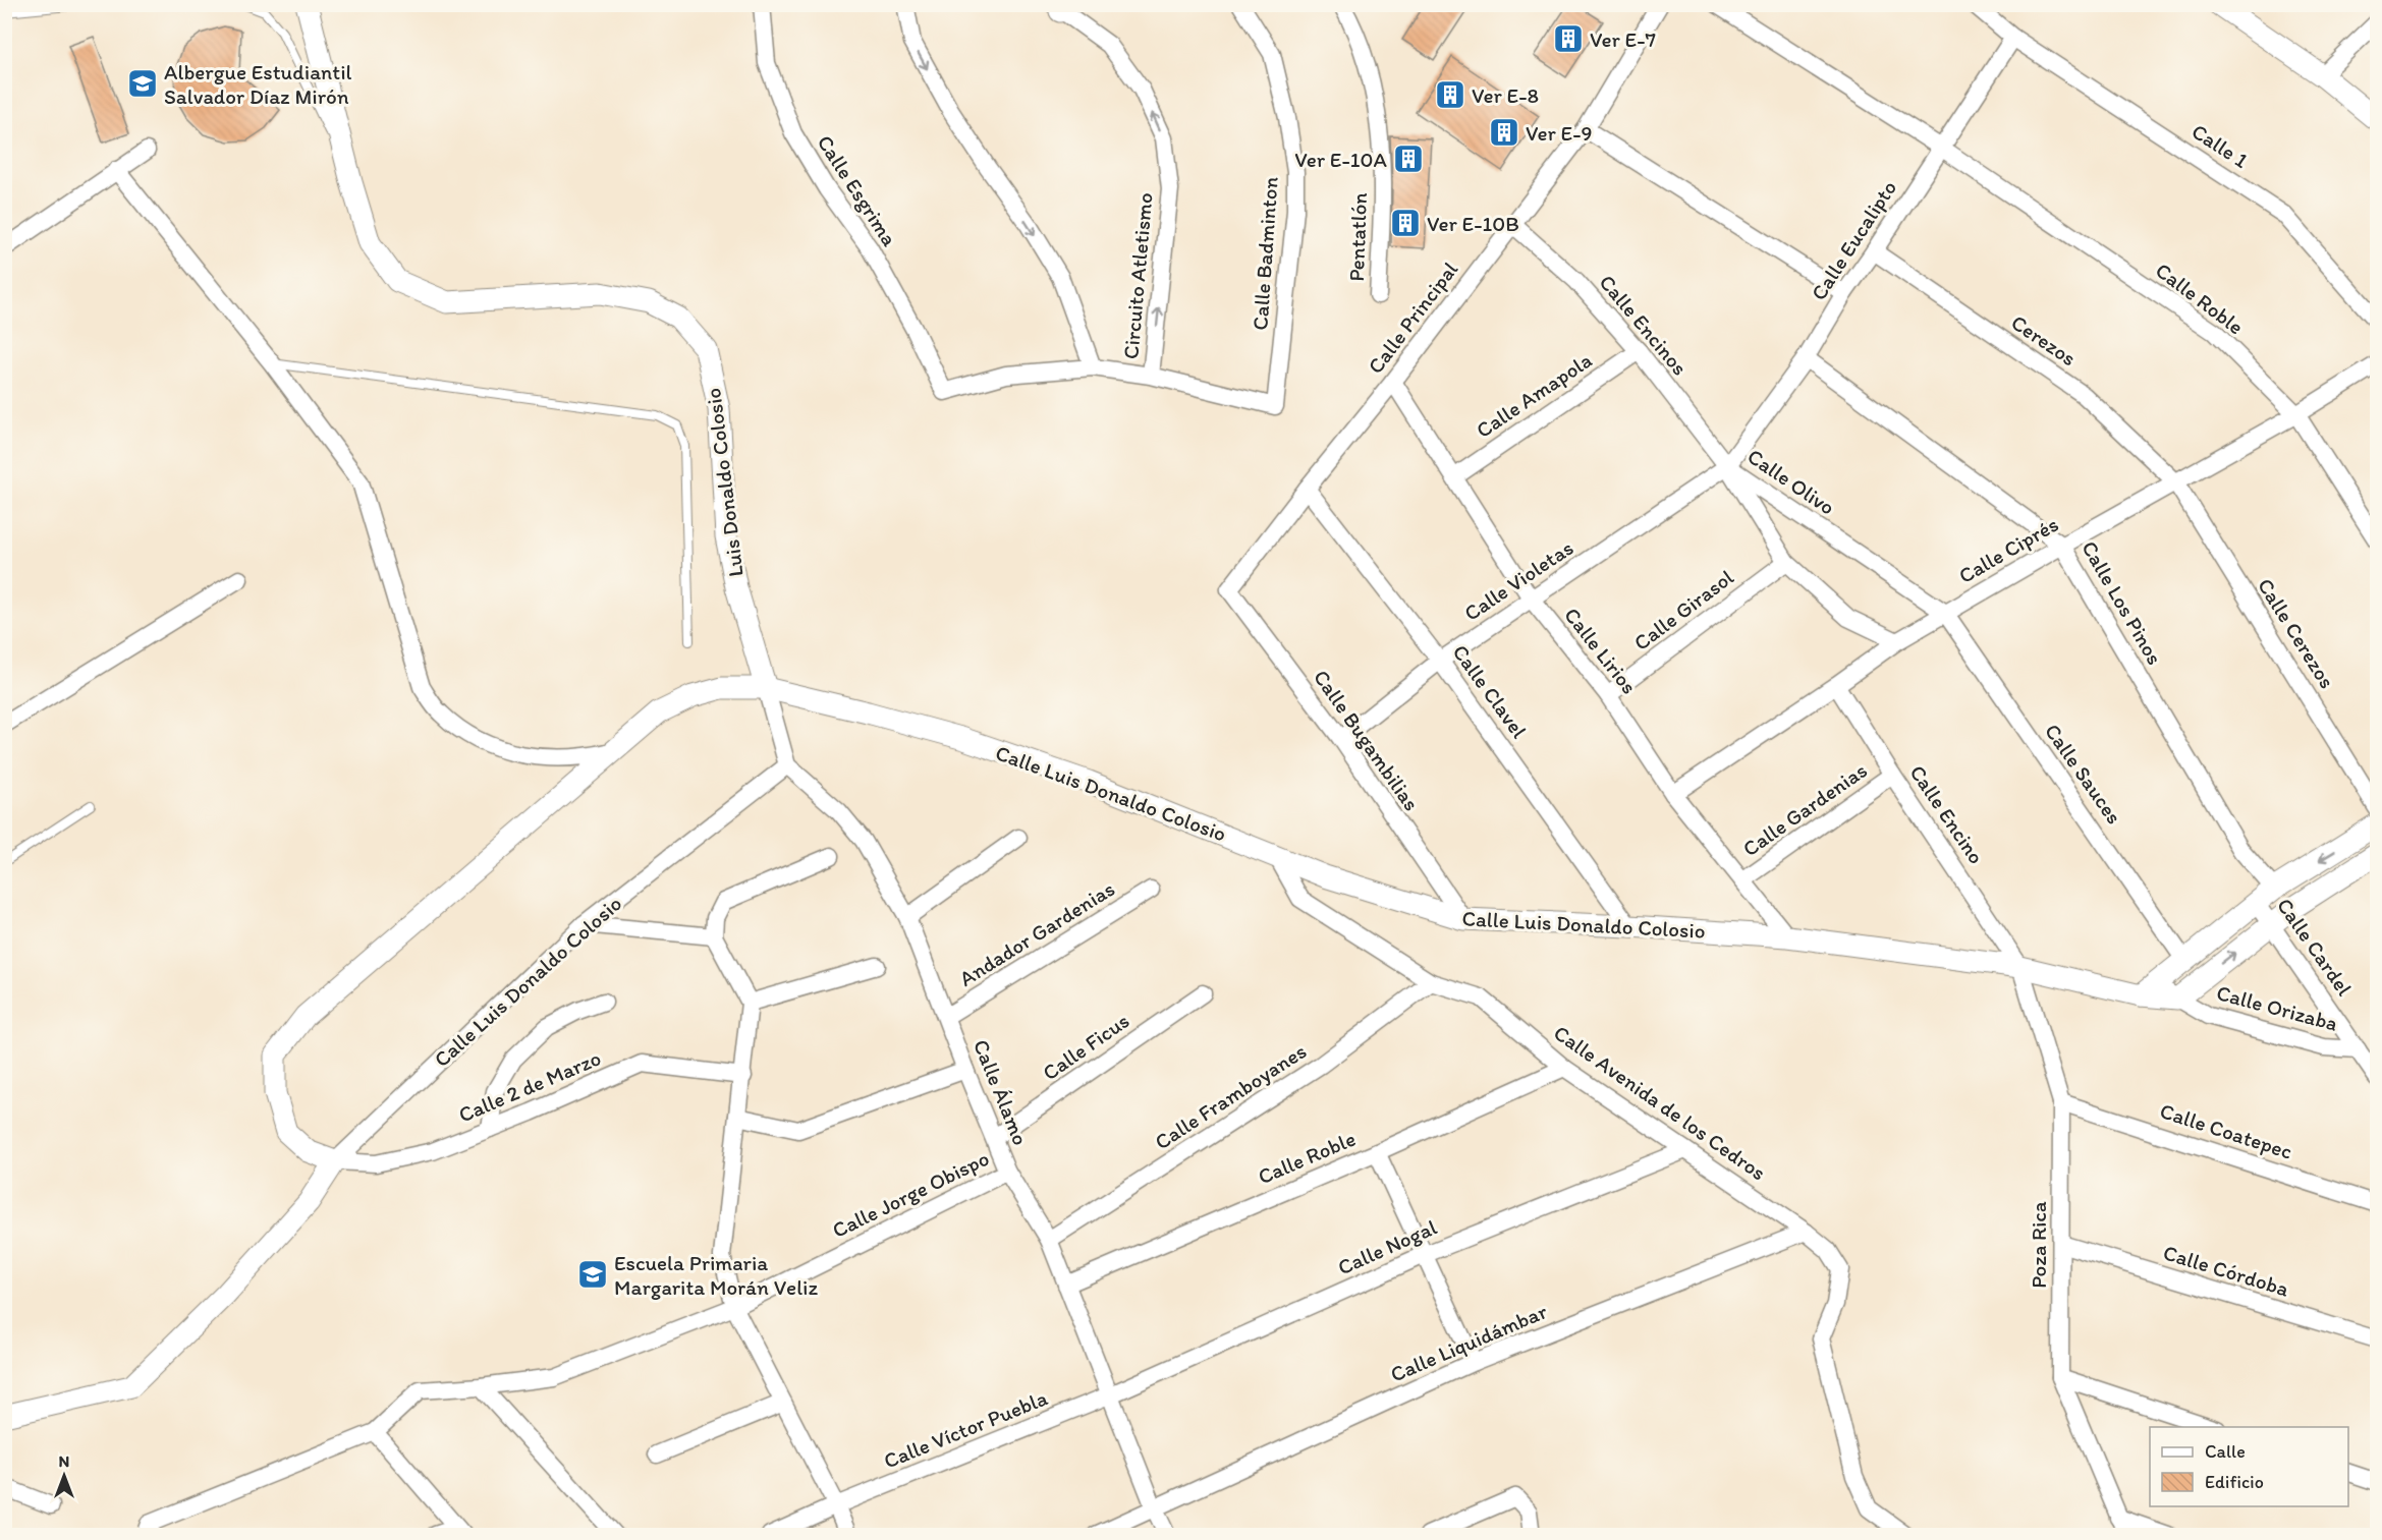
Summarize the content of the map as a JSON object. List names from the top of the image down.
{
  "streets": {
    "street": [
      "Calle 1",
      "Calle Esgrima",
      "Pentatlón",
      "Calle Eucalipto",
      "Calle Badminton",
      "Circuito Atletismo",
      "Calle Roble",
      "Calle Principal",
      "Calle Encinos",
      "Cerezos",
      "Calle Amapola",
      "Calle Olivo",
      "Luis Donaldo Colosio",
      "Calle Ciprés",
      "Calle Violetas",
      "Calle Los Pinos",
      "Calle Girasol",
      "Calle Cerezos",
      "Calle Lirios",
      "Calle Clavel",
      "Calle Bugambilias",
      "Calle Sauces",
      "Calle Luis Donaldo Colosio",
      "Calle Gardenias",
      "Calle Encino",
      "Andador Gardenias",
      "Calle Cardel",
      "Calle Orizaba",
      "Calle Ficus",
      "Calle 2 de Marzo",
      "Calle Álamo",
      "Calle Framboyanes",
      "Calle Avenida de los Cedros",
      "Calle Coatepec",
      "Calle Jorge Obispo",
      "Poza Rica",
      "Calle Nogal",
      "Calle Córdoba",
      "Calle Liquidámbar",
      "Calle Víctor Puebla"
    ]
  },
  "crossings": [
    ["Calle 1", "Calle Eucalipto"],
    ["Calle Esgrima", "Circuito Atletismo"],
    ["Calle Eucalipto", "Calle Roble"],
    ["Calle Eucalipto", "Calle Encinos"],
    ["Calle Eucalipto", "Cerezos"],
    ["Calle Eucalipto", "Calle Olivo"],
    ["Calle Eucalipto", "Calle Violetas"],
    ["Calle Eucalipto", "Calle Los Pinos"],
    ["Calle Badminton", "Circuito Atletismo"],
    ["Calle Roble", "Calle Ciprés"],
    ["Calle Roble", "Calle Álamo"],
    ["Calle Roble", "Calle Avenida de los Cedros"],
    ["Calle Principal", "Calle Encinos"],
    ["Calle Principal", "Calle Lirios"],
    ["Calle Principal", "Calle Clavel"],
    ["Calle Principal", "Calle Bugambilias"],
    ["Calle Encinos", "Calle Amapola"],
    ["Calle Encinos", "Calle Olivo"],
    ["Calle Encinos", "Calle Violetas"],
    ["Cerezos", "Calle Ciprés"],
    ["Cerezos", "Calle Cerezos"],
    ["Calle Amapola", "Calle Lirios"],
    ["Calle Olivo", "Calle Ciprés"],
    ["Calle Olivo", "Calle Violetas"],
    ["Calle Olivo", "Calle Girasol"],
    ["Calle Olivo", "Calle Sauces"],
    ["Luis Donaldo Colosio", "Calle Luis Donaldo Colosio"],
    ["Calle Ciprés", "Calle Los Pinos"],
    ["Calle Ciprés", "Calle Cerezos"],
    ["Calle Ciprés", "Calle Lirios"],
    ["Calle Ciprés", "Calle Sauces"],
    ["Calle Ciprés", "Calle Encino"],
    ["Calle Violetas", "Calle Lirios"],
    ["Calle Violetas", "Calle Clavel"],
    ["Calle Violetas", "Calle Bugambilias"],
    ["Calle Girasol", "Calle Lirios"],
    ["Calle Lirios", "Calle Luis Donaldo Colosio"],
    ["Calle Lirios", "Calle Gardenias"],
    ["Calle Clavel", "Calle Luis Donaldo Colosio"],
    ["Calle Bugambilias", "Calle Luis Donaldo Colosio"],
    ["Calle Luis Donaldo Colosio", "Calle Encino"],
    ["Calle Luis Donaldo Colosio", "Calle Orizaba"],
    ["Calle Luis Donaldo Colosio", "Calle 2 de Marzo"],
    ["Calle Luis Donaldo Colosio", "Calle Álamo"],
    ["Calle Luis Donaldo Colosio", "Calle Avenida de los Cedros"],
    ["Calle Luis Donaldo Colosio", "Poza Rica"],
    ["Calle Gardenias", "Calle Encino"],
    ["Calle Encino", "Poza Rica"],
    ["Andador Gardenias", "Calle Álamo"],
    ["Calle Cardel", "Calle Orizaba"],
    ["Calle Ficus", "Calle Álamo"],
    ["Calle Álamo", "Calle Framboyanes"],
    ["Calle Álamo", "Calle Jorge Obispo"],
    ["Calle Álamo", "Calle Nogal"],
    ["Calle Álamo", "Calle Liquidámbar"],
    ["Calle Álamo", "Calle Víctor Puebla"],
    ["Calle Framboyanes", "Calle Avenida de los Cedros"],
    ["Calle Avenida de los Cedros", "Calle Nogal"],
    ["Calle Avenida de los Cedros", "Calle Liquidámbar"],
    ["Calle Coatepec", "Poza Rica"],
    ["Poza Rica", "Calle Córdoba"],
    ["Calle Nogal", "Calle Víctor Puebla"]
  ],
  "places": {
    "building": [
      "Ver E-7",
      "Ver E-8",
      "Ver E-9",
      "Ver E-10A",
      "Ver E-10B"
    ],
    "school or university": ["Albergue Estudiantil Salvador Díaz Mirón", "Escuela Primaria Margarita Morán Veliz"]
  },
  "legend": ["Calle", "Edificio"],
  "north": "top"
}
